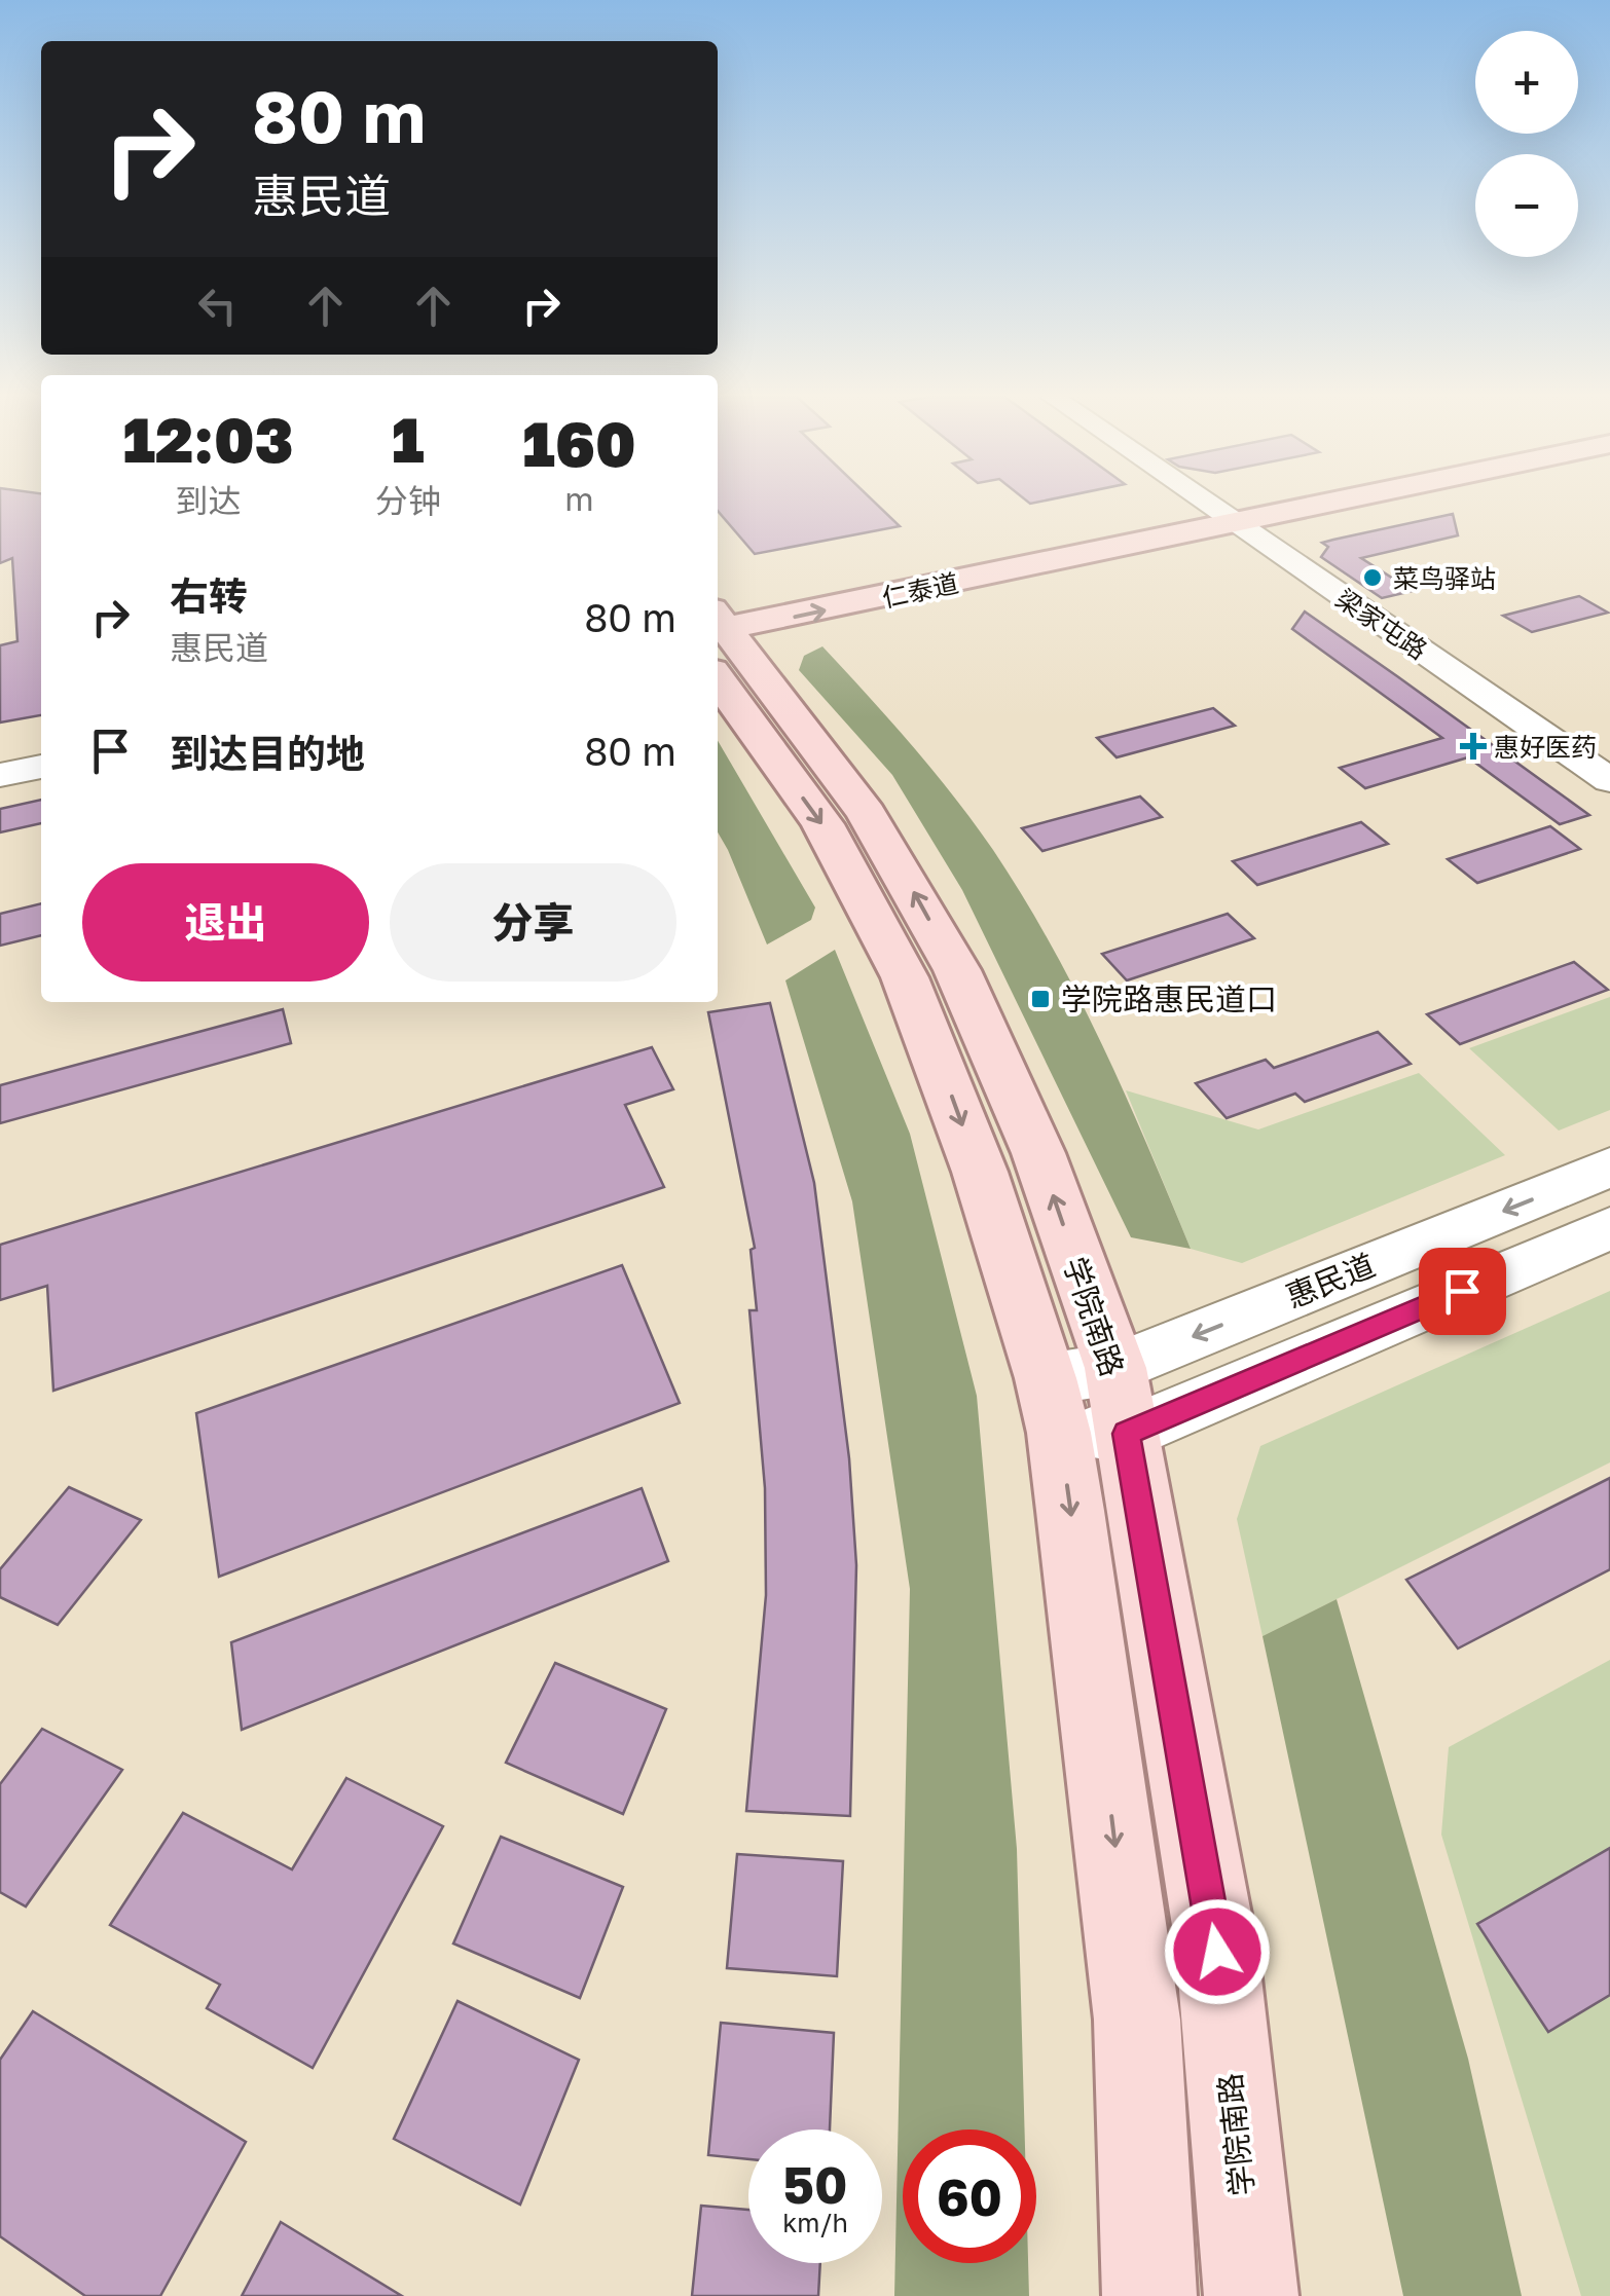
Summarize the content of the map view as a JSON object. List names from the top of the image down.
{
  "streets": {
    "main road": ["仁泰道", "学院南路"],
    "street": ["梁家屯路", "惠民道"]
  },
  "crossings": [
    ["仁泰道", "梁家屯路"],
    ["惠民道", "学院南路"]
  ],
  "places": {
    "other": ["菜鸟驿站"],
    "health": ["惠好医药"],
    "transit": ["学院路惠民道口"]
  },
  "page": {
    "map_buttons": ["+", "−"],
    "turn": ["80 m", "惠民道"],
    "eta": [
      "12:03",
      "到达",
      "1",
      "分钟",
      "160",
      "m"
    ],
    "list": [
      {
        "name": "右转",
        "note": "惠民道",
        "value": "80 m"
      },
      {
        "name": "到达目的地",
        "value": "80 m"
      }
    ],
    "buttons": ["退出", "分享"],
    "speed": "50 km/h",
    "limit": "60"
  }
}
